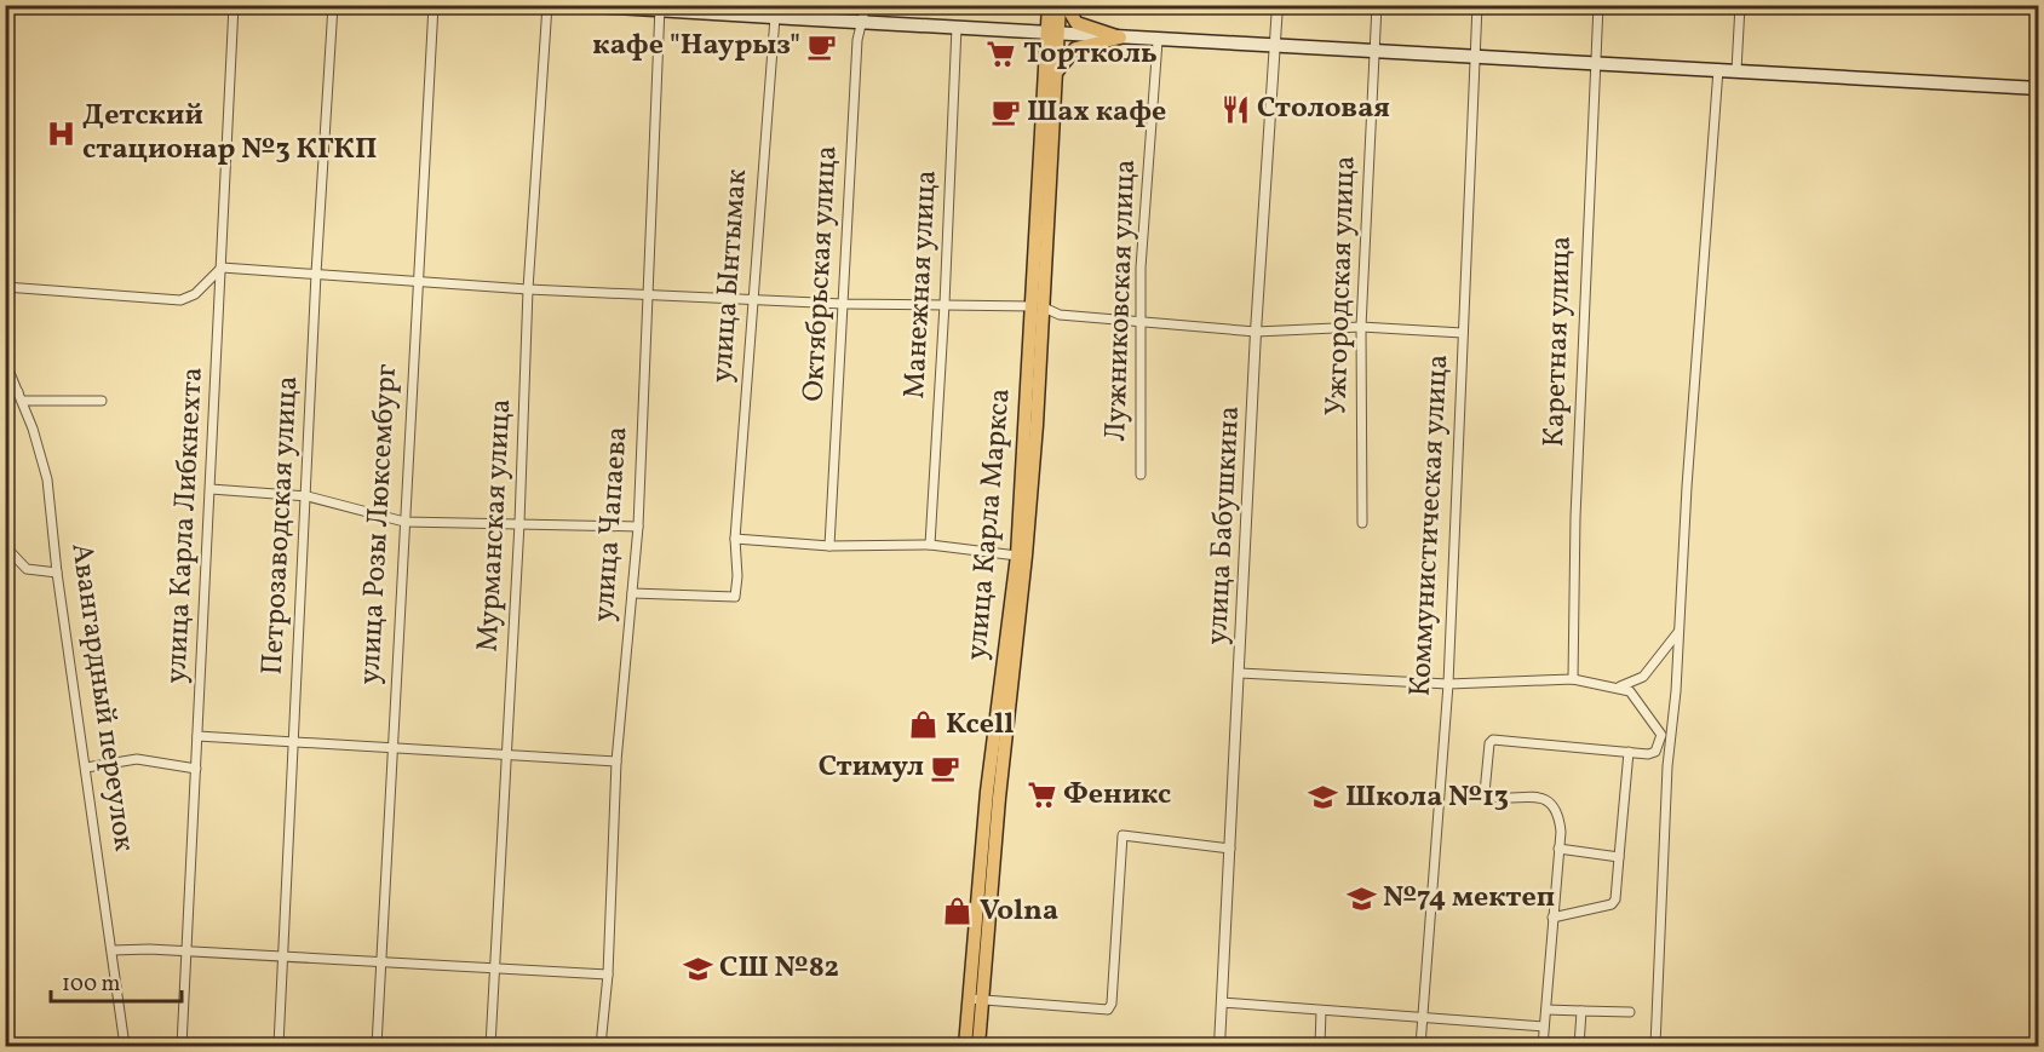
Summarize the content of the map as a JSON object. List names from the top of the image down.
{
  "streets": {
    "main road": ["улица Карла Маркса"],
    "street": [
      "Октябрьская улица",
      "улица Ынтымак",
      "Манежная улица",
      "Ужгородская улица",
      "Лужниковская улица",
      "Каретная улица",
      "улица Розы Люксембург",
      "улица Чапаева",
      "улица Карла Либкнехта",
      "Петрозаводская улица",
      "Мурманская улица",
      "улица Бабушкина",
      "Коммунистическая улица",
      "Авангардный переулок"
    ]
  },
  "crossings": [
    ["улица Ынтымак", "улица Чапаева"]
  ],
  "places": {
    "cafe": ["кафе \"Наурыз\"", "Шах кафе", "Стимул"],
    "supermarket": ["Тортколь", "Феникс"],
    "restaurant": ["Столовая"],
    "hospital": ["Детский стационар №3 КГКП"],
    "shop": ["Kcell", "Volna"],
    "school or university": ["Школа №13", "№74 мектеп", "СШ №82"]
  },
  "scale_bar": "100 m"
}
